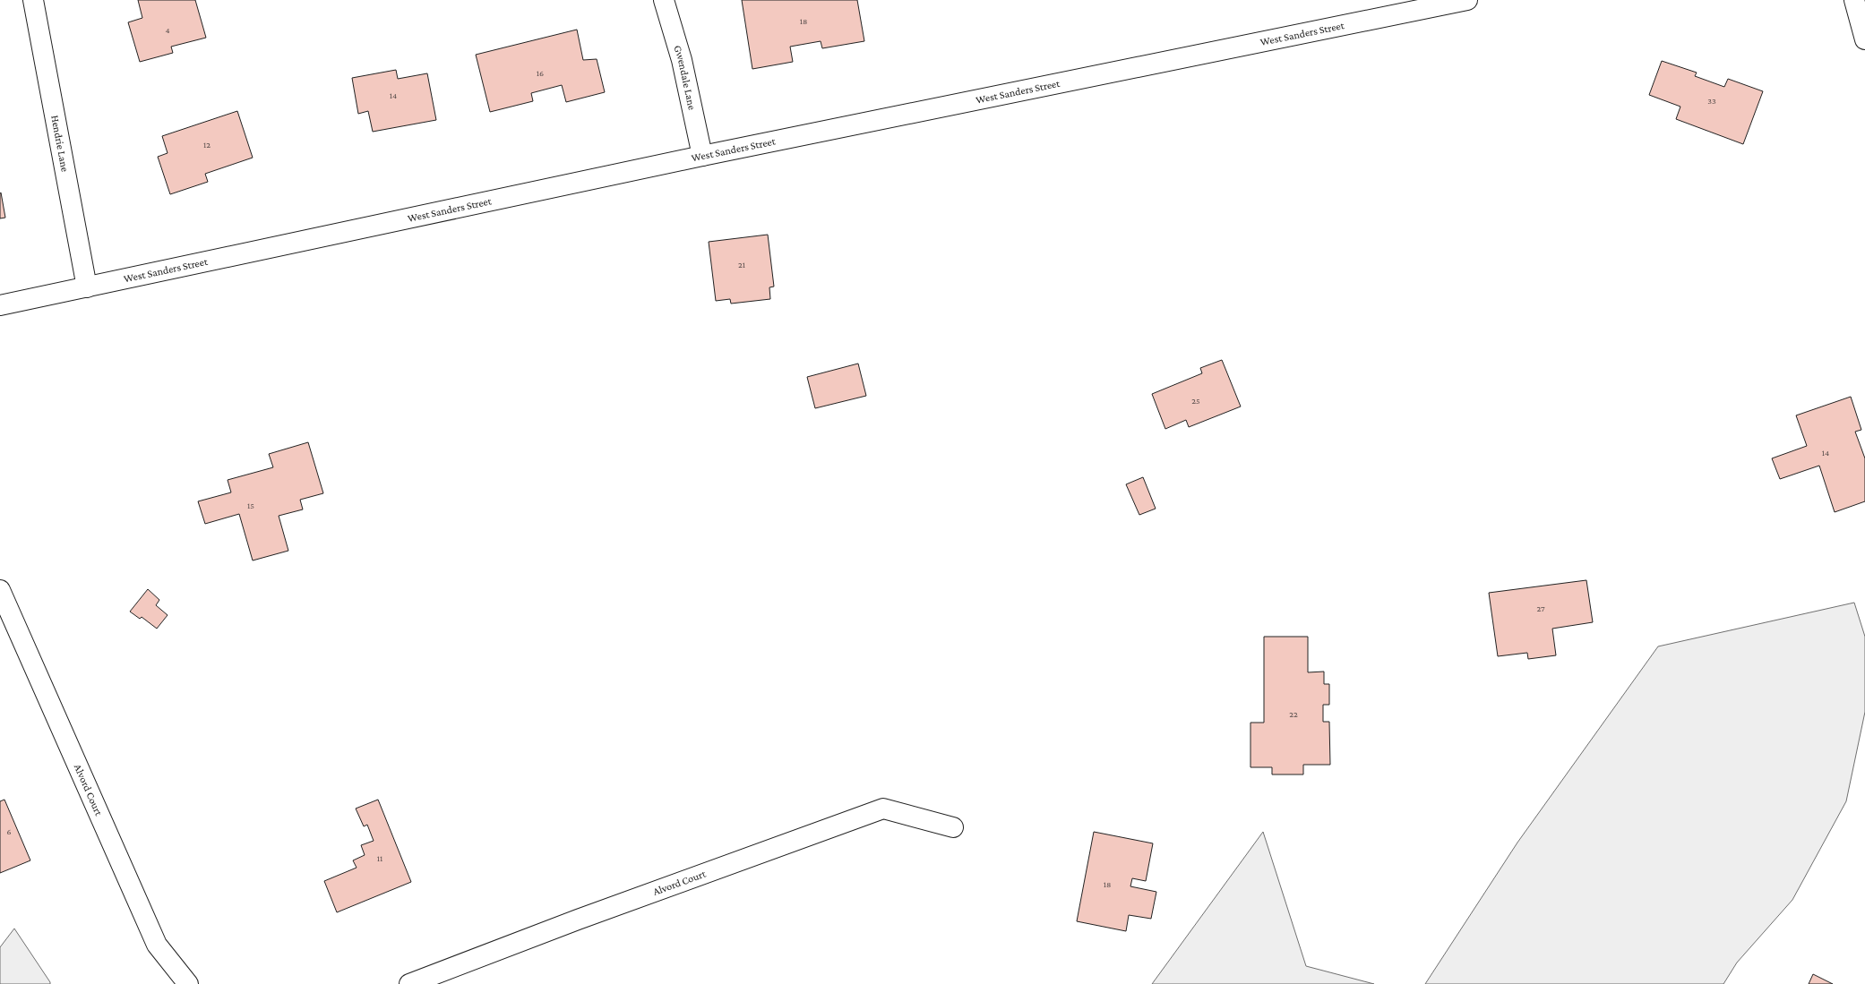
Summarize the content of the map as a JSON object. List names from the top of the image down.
{
  "streets": {
    "street": [
      "West Sanders Street",
      "Gwendale Lane",
      "Hendrie Lane",
      "Alvord Court"
    ]
  },
  "crossings": [
    ["West Sanders Street", "Gwendale Lane"],
    ["West Sanders Street", "Hendrie Lane"]
  ],
  "house_numbers": [
    "18",
    "4",
    "16",
    "14",
    "33",
    "12",
    "21",
    "25",
    "14",
    "15",
    "27",
    "22",
    "6",
    "11",
    "18"
  ]
}
